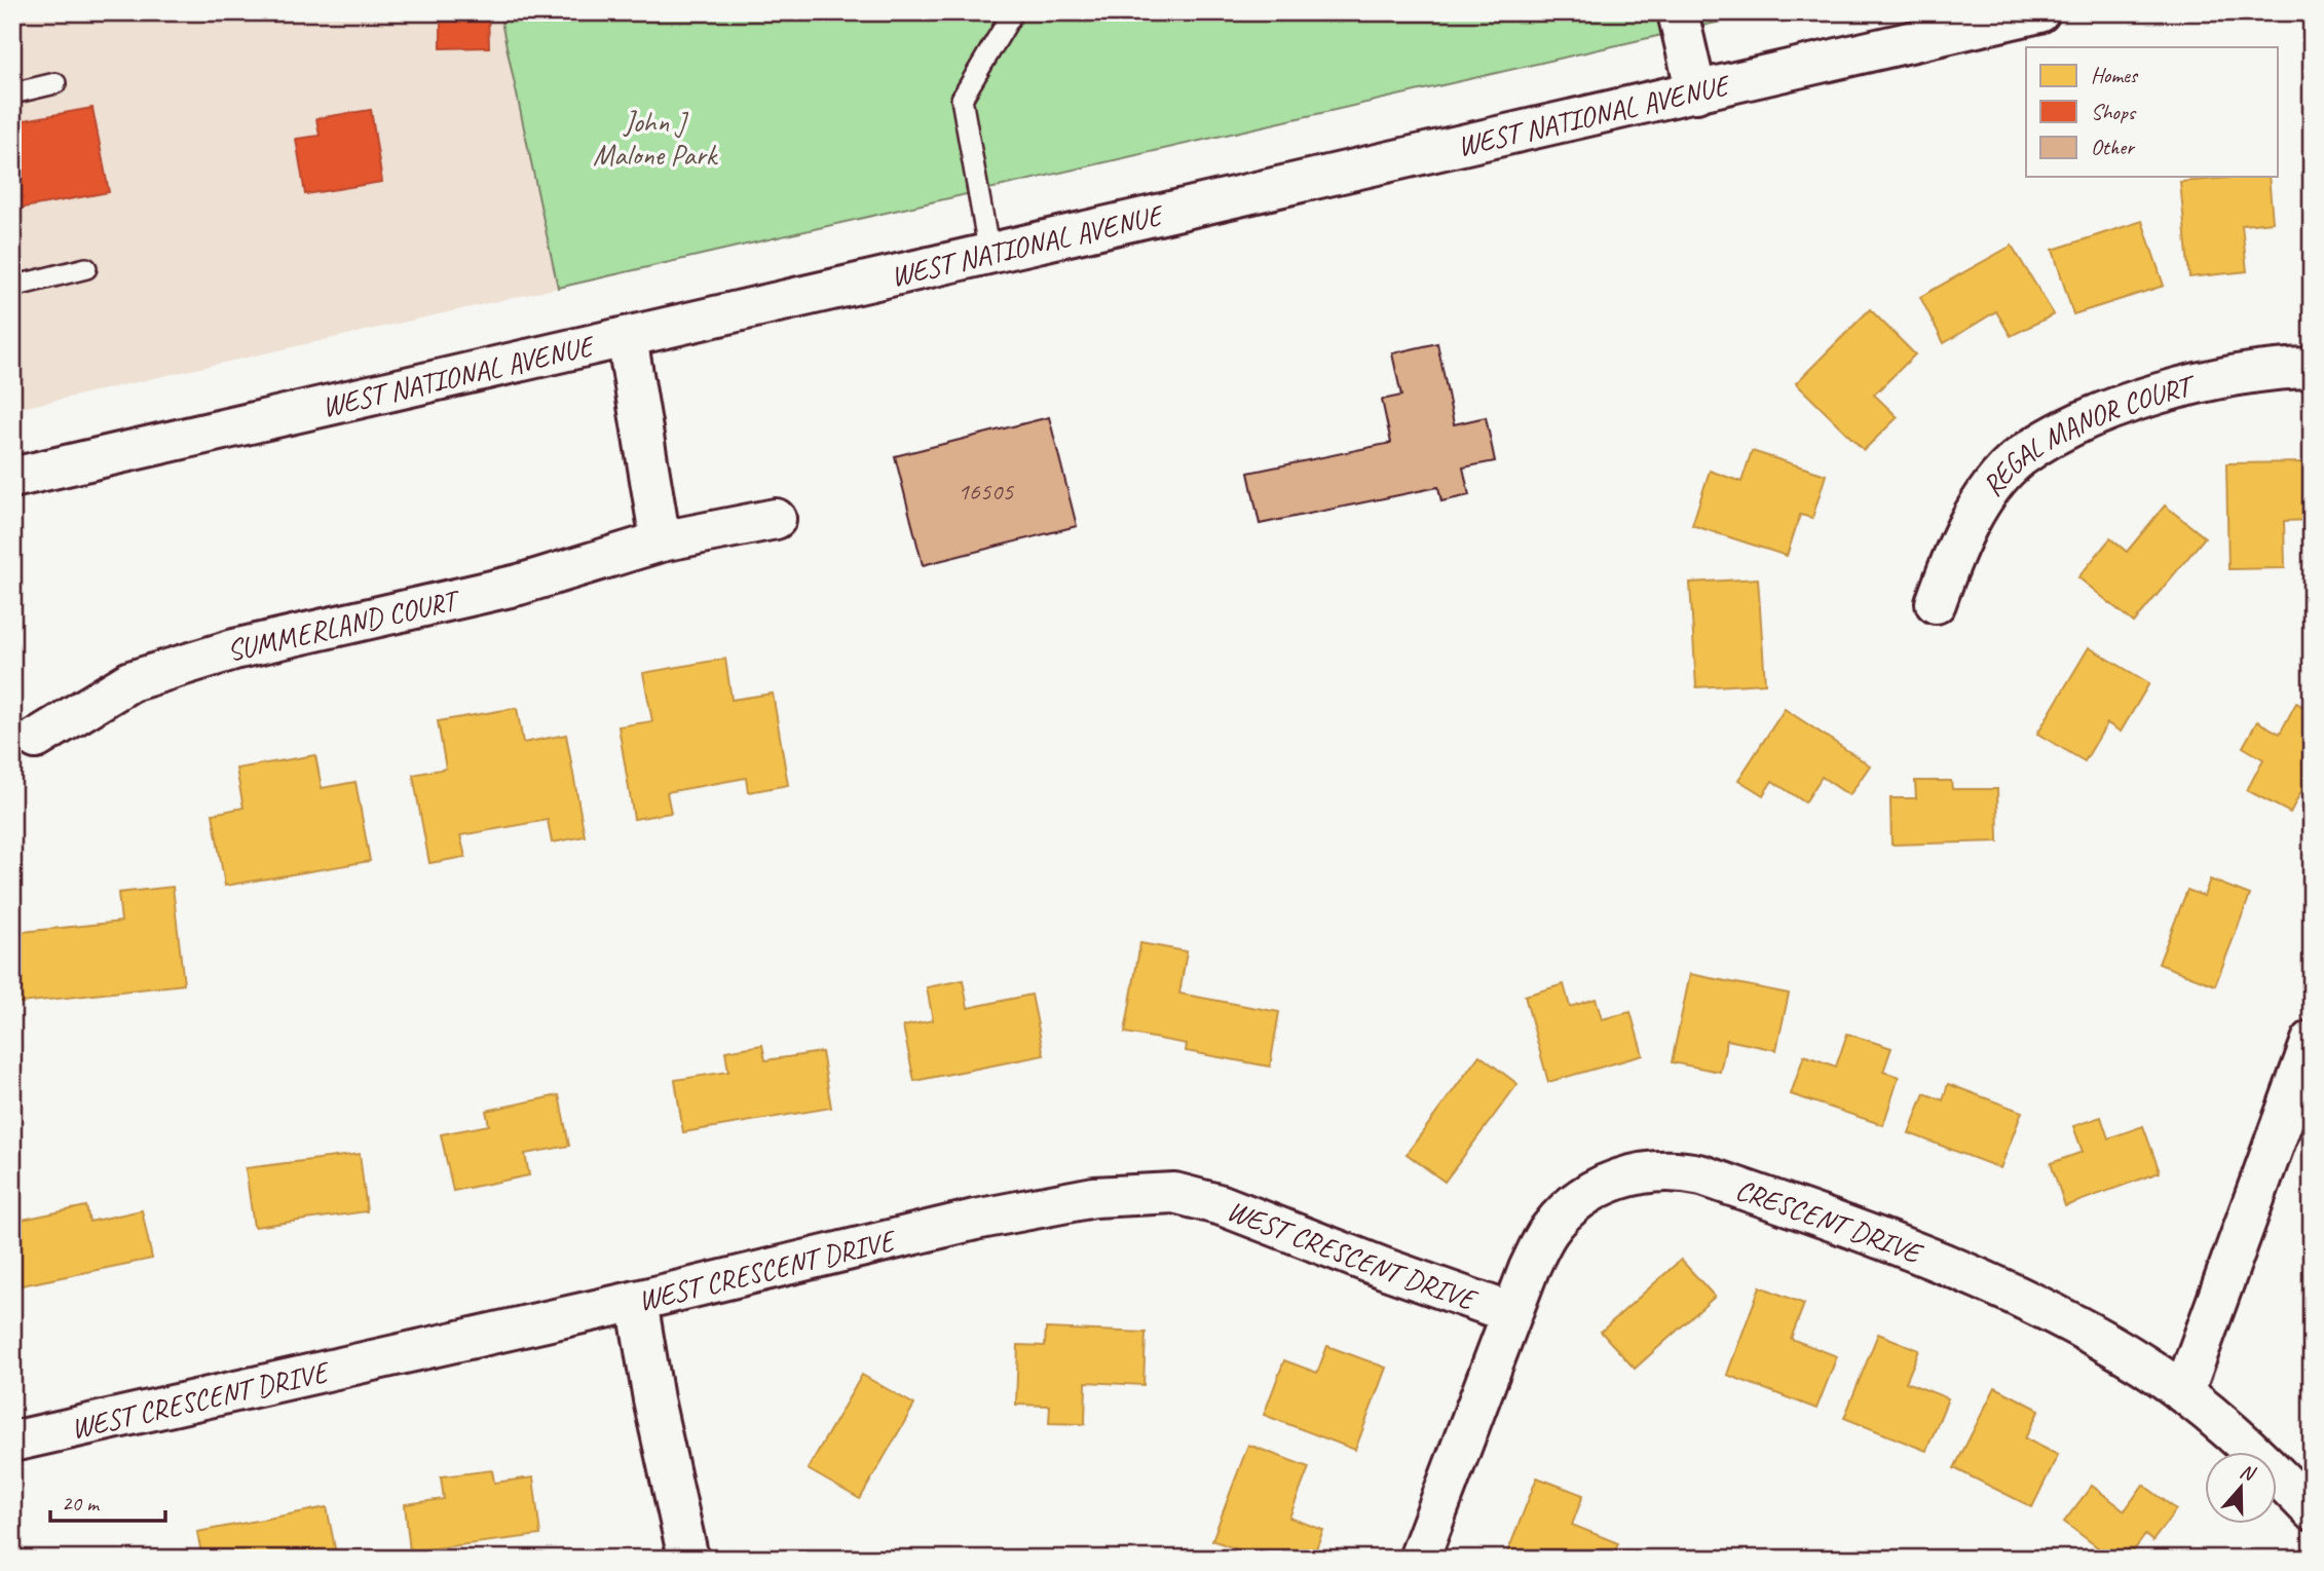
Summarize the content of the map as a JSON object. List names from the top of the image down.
{
  "streets": {
    "street": [
      "WEST NATIONAL AVENUE",
      "REGAL MANOR COURT",
      "SUMMERLAND COURT",
      "CRESCENT DRIVE",
      "WEST CRESCENT DRIVE"
    ]
  },
  "crossings": [
    ["CRESCENT DRIVE", "WEST CRESCENT DRIVE"]
  ],
  "parks": ["John J Malone Park"],
  "house_numbers": ["16505"],
  "legend": ["Homes", "Shops", "Other"],
  "scale_bar": "20 m",
  "north": "top"
}
